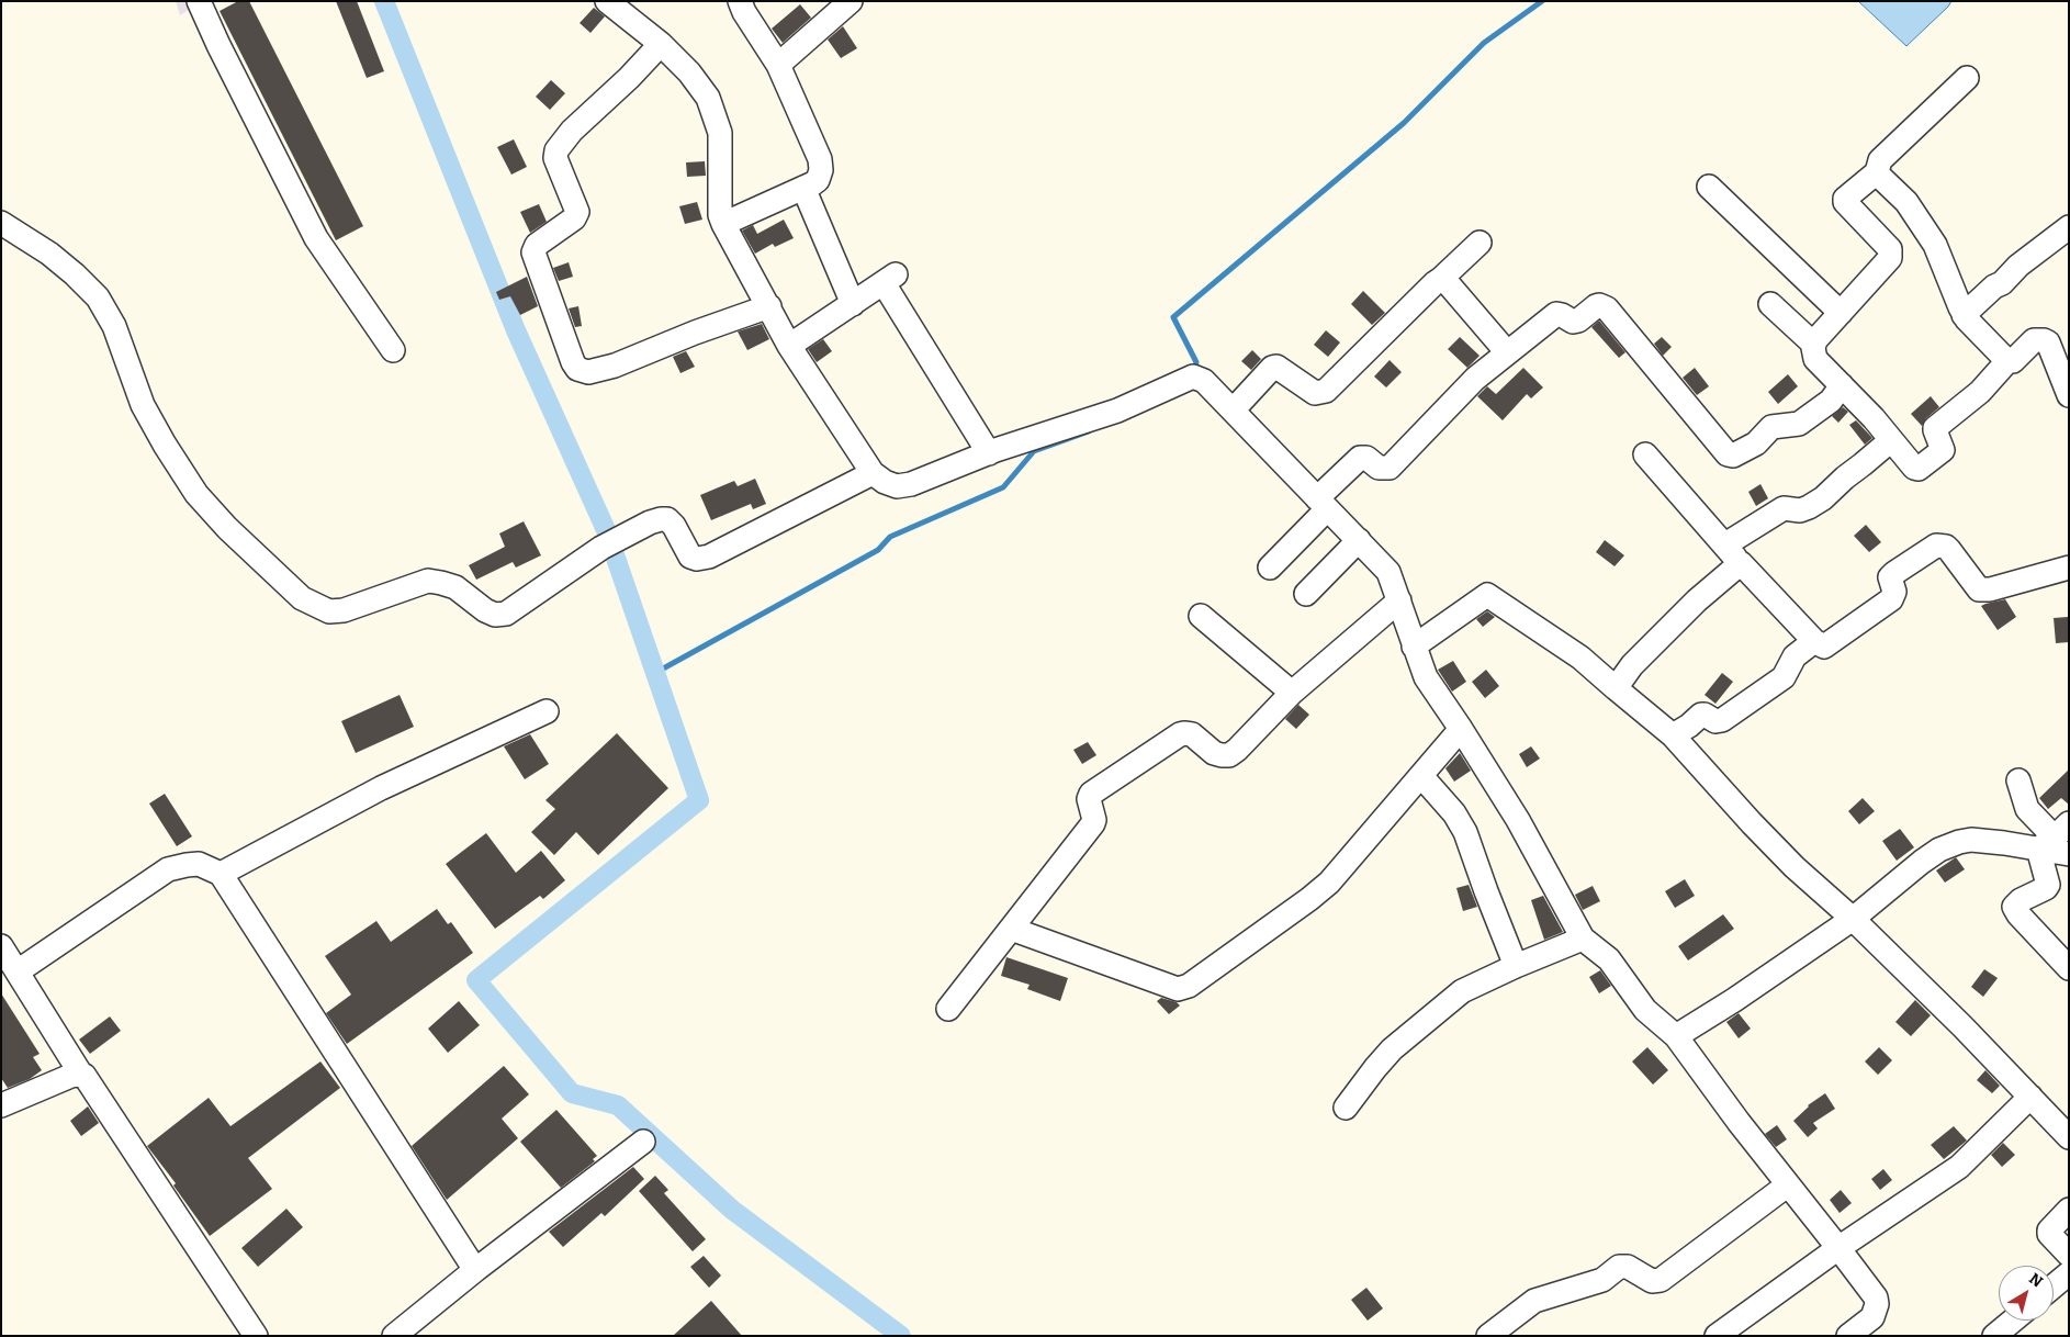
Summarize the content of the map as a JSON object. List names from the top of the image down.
{
  "north": "top right"
}
